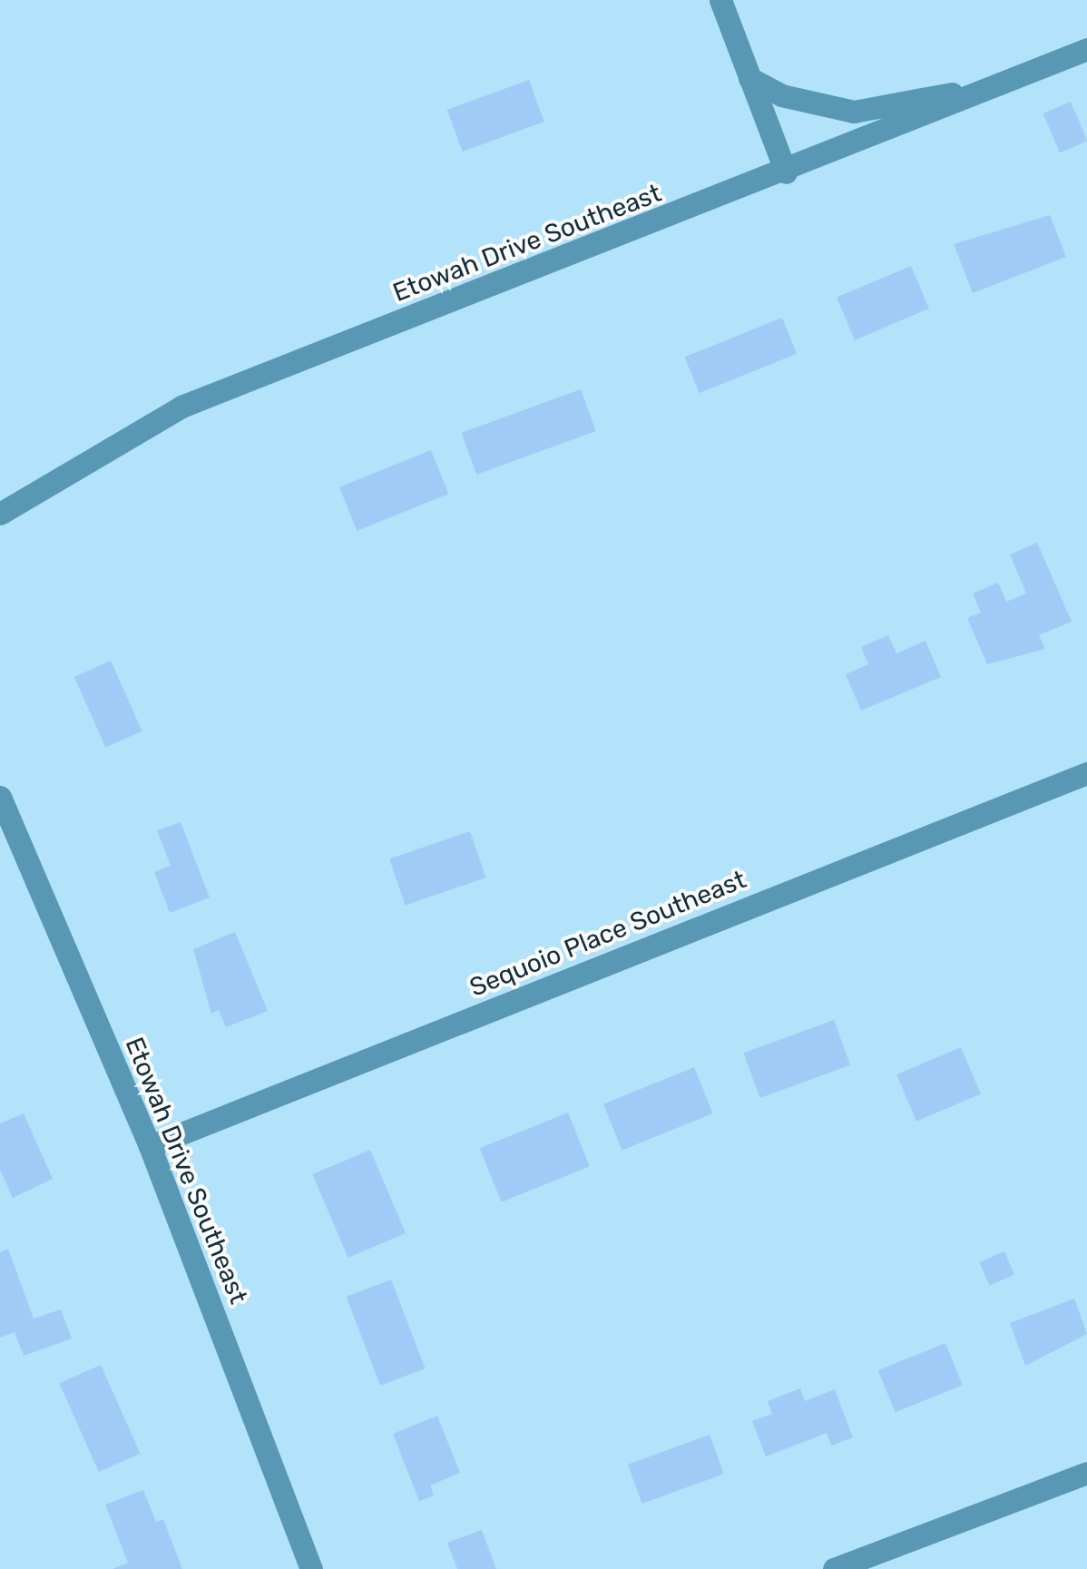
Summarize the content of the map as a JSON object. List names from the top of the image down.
{
  "streets": {
    "street": ["Etowah Drive Southeast", "Sequoio Place Southeast"]
  },
  "crossings": [
    ["Etowah Drive Southeast", "Sequoio Place Southeast"]
  ]
}
